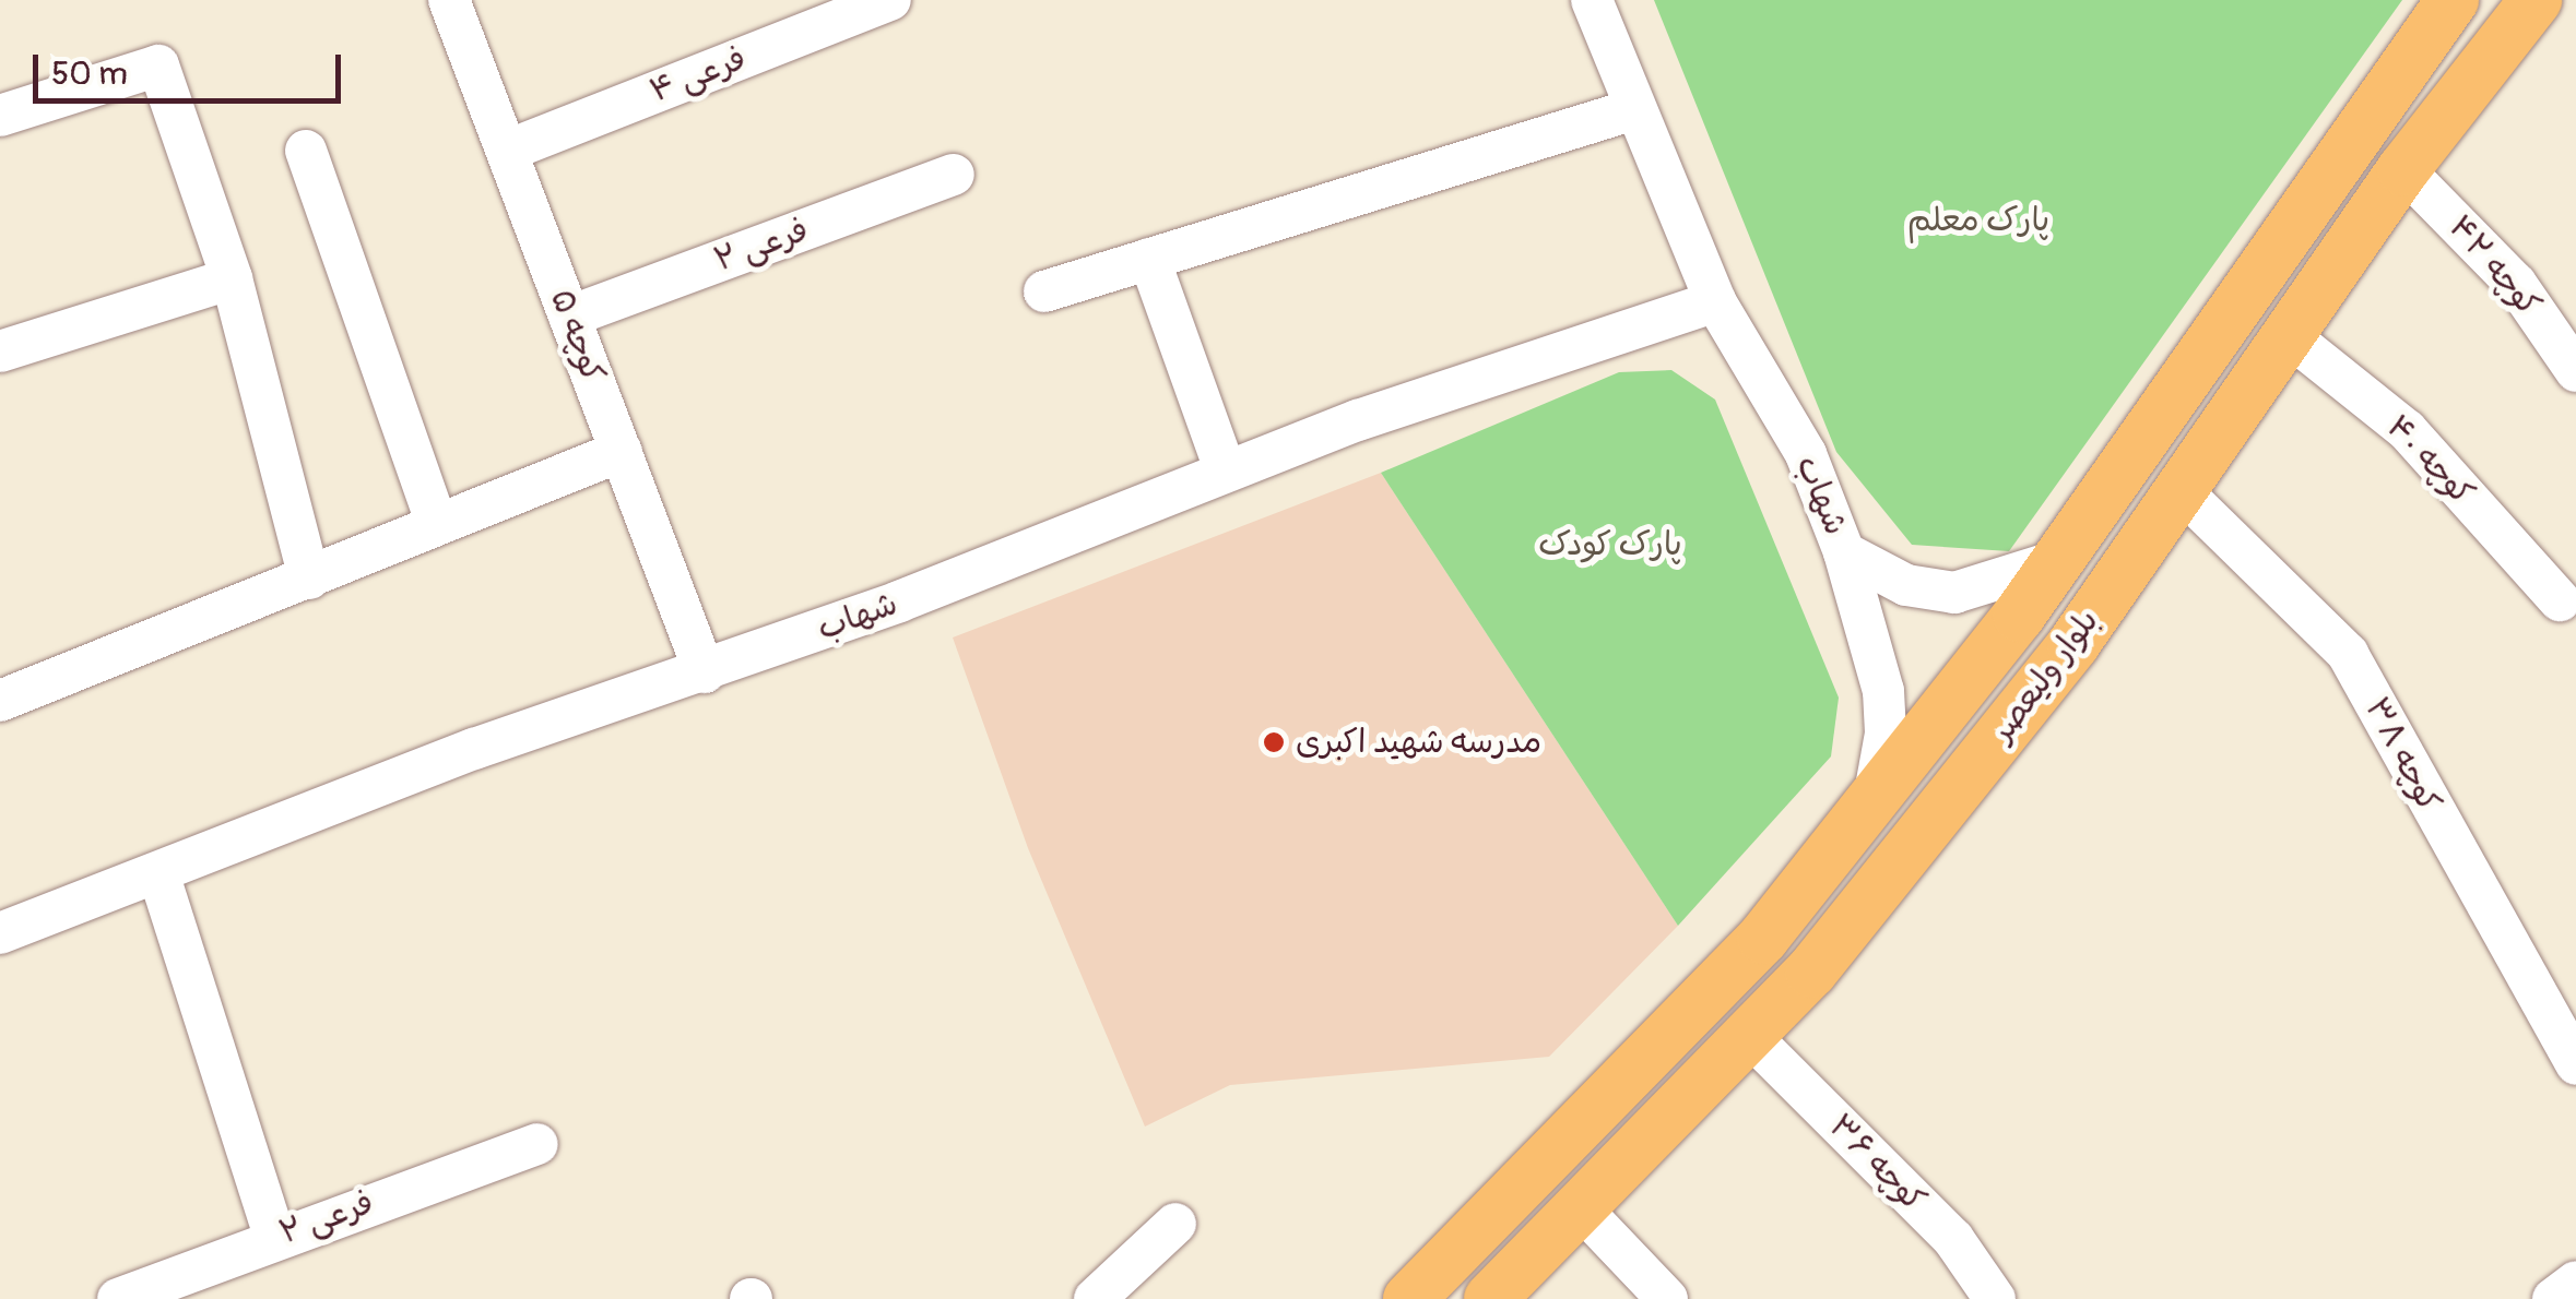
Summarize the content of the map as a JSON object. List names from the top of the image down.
{
  "streets": {
    "main road": ["بلوار ولیعصر"],
    "street": [
      "فرعی ۴",
      "فرعی ۲",
      "کوچه ۴۲",
      "کوچه ۵",
      "کوچه ۴۰",
      "شهاب",
      "کوچه ۳۸",
      "۳۶ کوچه"
    ]
  },
  "crossings": [
    ["فرعی ۴", "کوچه ۵"],
    ["فرعی ۲", "کوچه ۵"],
    ["کوچه ۴۲", "بلوار ولیعصر"],
    ["کوچه ۵", "شهاب"],
    ["کوچه ۴۰", "بلوار ولیعصر"],
    ["شهاب", "بلوار ولیعصر"],
    ["بلوار ولیعصر", "کوچه ۳۸"],
    ["بلوار ولیعصر", "۳۶ کوچه"]
  ],
  "parks": ["پارک معلم", "پارک کودک"],
  "places": ["مدرسه شهید اکبری"],
  "scale_bar": "50 m"
}
